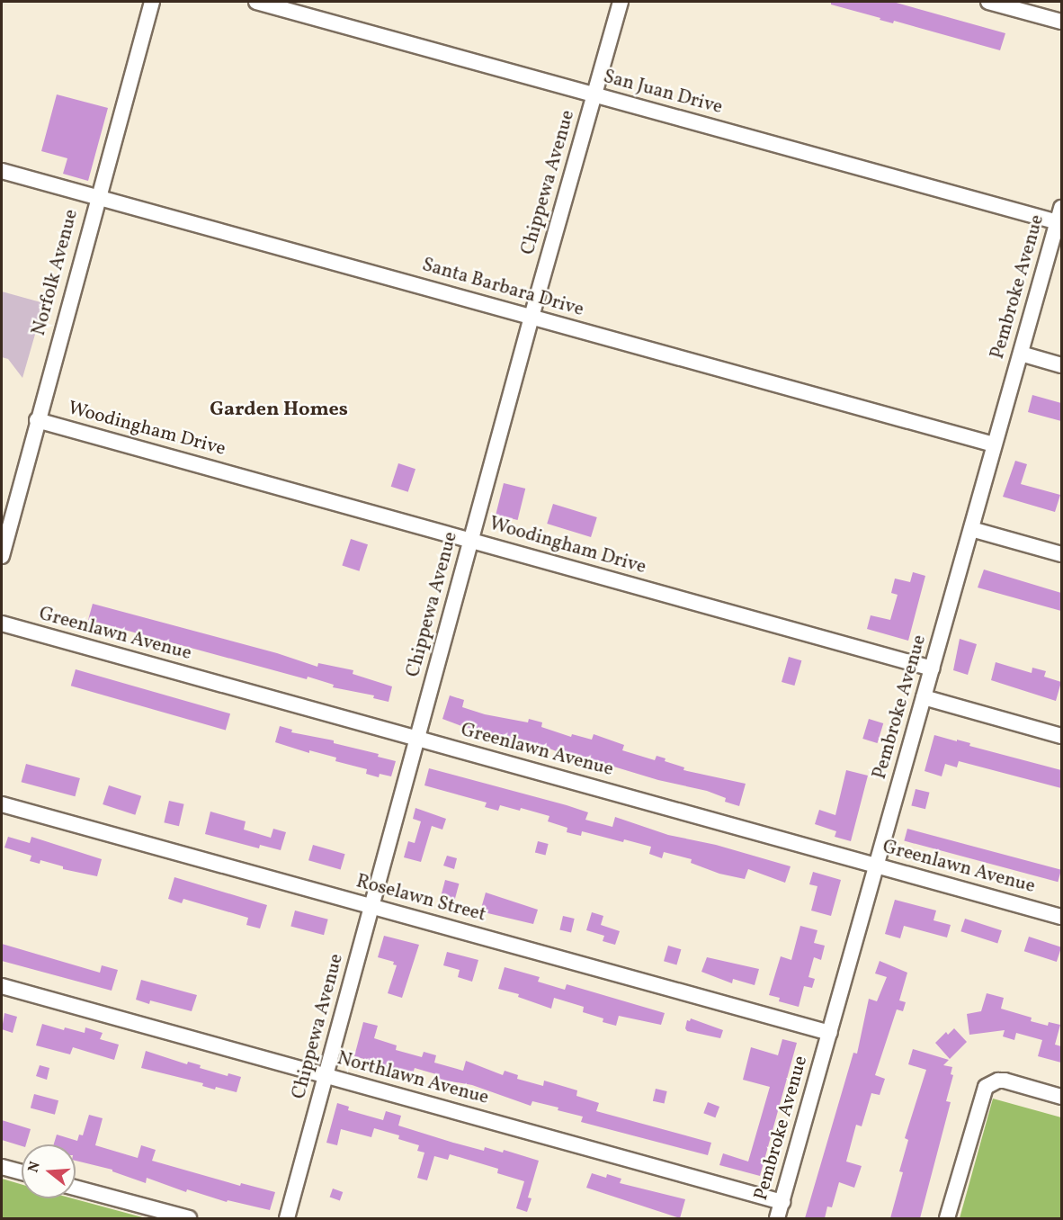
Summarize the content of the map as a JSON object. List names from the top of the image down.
{
  "streets": {
    "street": [
      "San Juan Drive",
      "Chippewa Avenue",
      "Norfolk Avenue",
      "Pembroke Avenue",
      "Santa Barbara Drive",
      "Woodingham Drive",
      "Greenlawn Avenue",
      "Roselawn Street",
      "Northlawn Avenue"
    ]
  },
  "crossings": [
    ["San Juan Drive", "Chippewa Avenue"],
    ["San Juan Drive", "Pembroke Avenue"],
    ["Chippewa Avenue", "Santa Barbara Drive"],
    ["Chippewa Avenue", "Woodingham Drive"],
    ["Chippewa Avenue", "Greenlawn Avenue"],
    ["Chippewa Avenue", "Roselawn Street"],
    ["Chippewa Avenue", "Northlawn Avenue"],
    ["Norfolk Avenue", "Santa Barbara Drive"],
    ["Norfolk Avenue", "Woodingham Drive"],
    ["Pembroke Avenue", "Santa Barbara Drive"],
    ["Pembroke Avenue", "Woodingham Drive"],
    ["Pembroke Avenue", "Greenlawn Avenue"],
    ["Pembroke Avenue", "Roselawn Street"],
    ["Pembroke Avenue", "Northlawn Avenue"]
  ],
  "districts": ["Garden Homes"],
  "north": "left"
}
